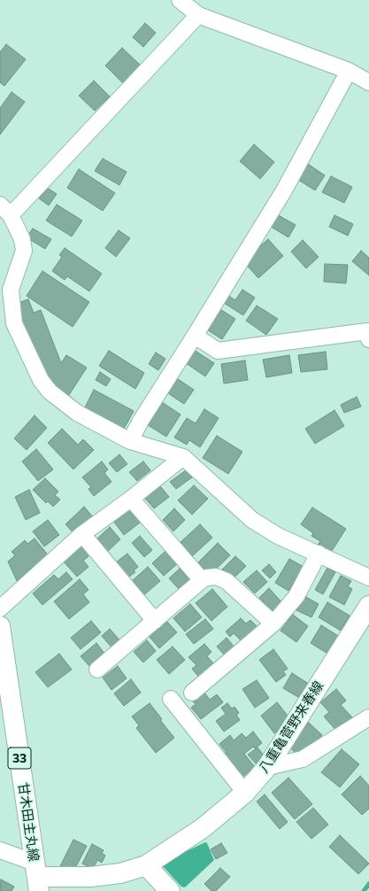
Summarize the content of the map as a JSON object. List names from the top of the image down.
{
  "streets": {
    "main road": ["八重亀菅野来春線", "33", "甘木田主丸線"]
  },
  "crossings": [
    ["八重亀菅野来春線", "甘木田主丸線"]
  ]
}
